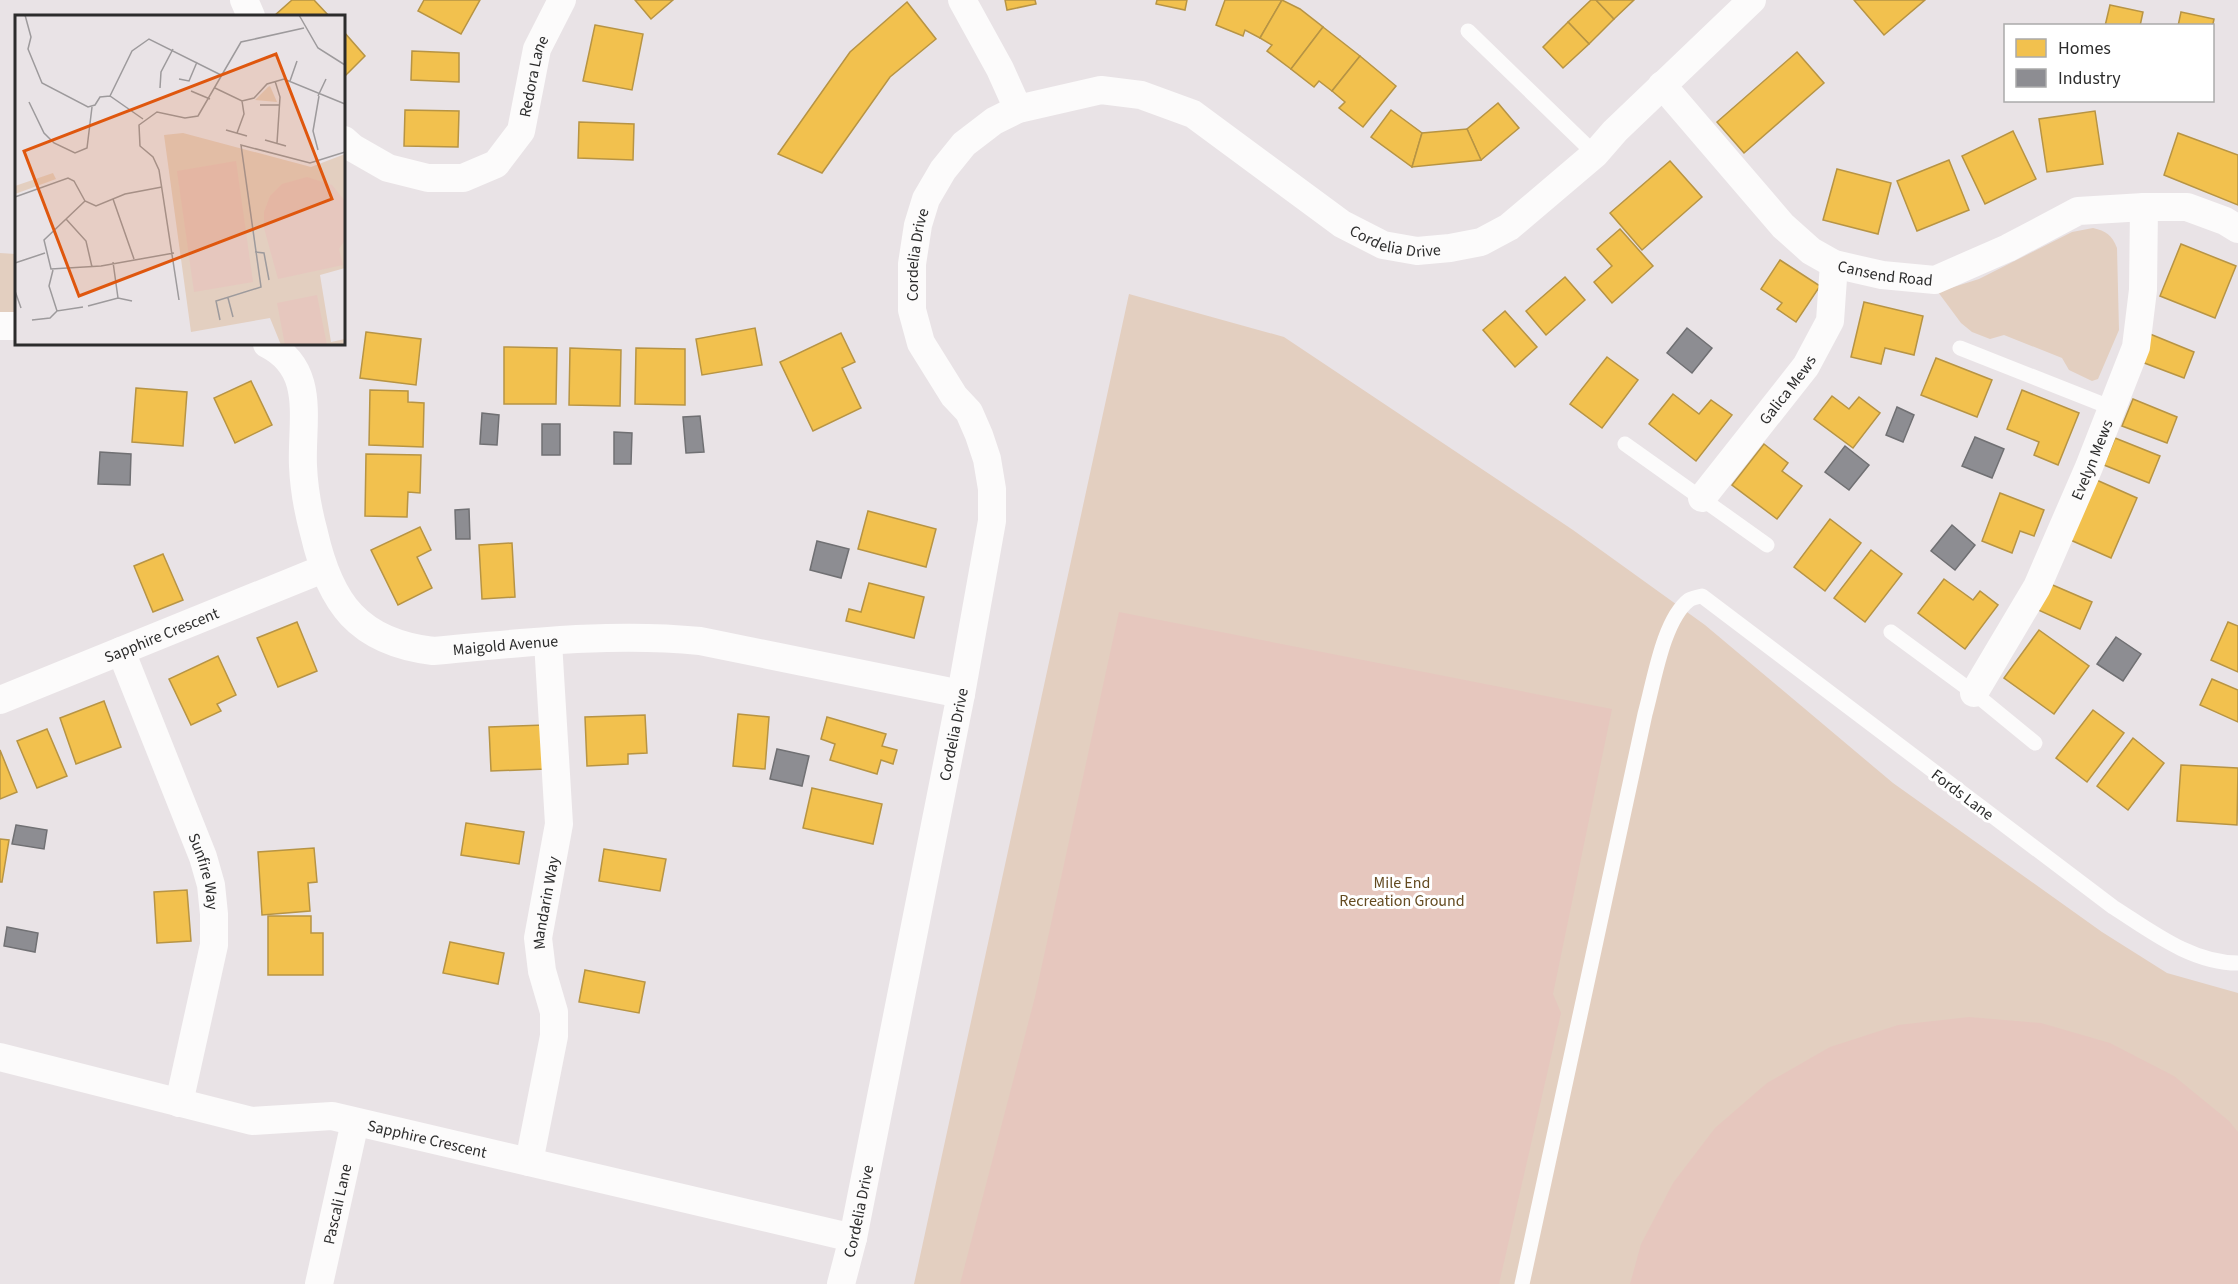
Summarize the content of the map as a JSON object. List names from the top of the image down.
{
  "streets": {
    "street": [
      "Redora Lane",
      "Cordelia Drive",
      "Cansend Road",
      "Galica Mews",
      "Evelyn Mews",
      "Sapphire Crescent",
      "Maigold Avenue",
      "Sunfire Way",
      "Mandarin Way",
      "Pascali Lane"
    ],
    "lane": ["Fords Lane"]
  },
  "crossings": [
    ["Cordelia Drive", "Cansend Road"],
    ["Cordelia Drive", "Sapphire Crescent"],
    ["Cordelia Drive", "Maigold Avenue"],
    ["Cansend Road", "Galica Mews"],
    ["Cansend Road", "Evelyn Mews"],
    ["Sapphire Crescent", "Maigold Avenue"],
    ["Sapphire Crescent", "Sunfire Way"],
    ["Sapphire Crescent", "Mandarin Way"],
    ["Sapphire Crescent", "Pascali Lane"],
    ["Maigold Avenue", "Mandarin Way"]
  ],
  "parks": ["Mile End Recreation Ground"],
  "legend": ["Homes", "Industry"]
}
